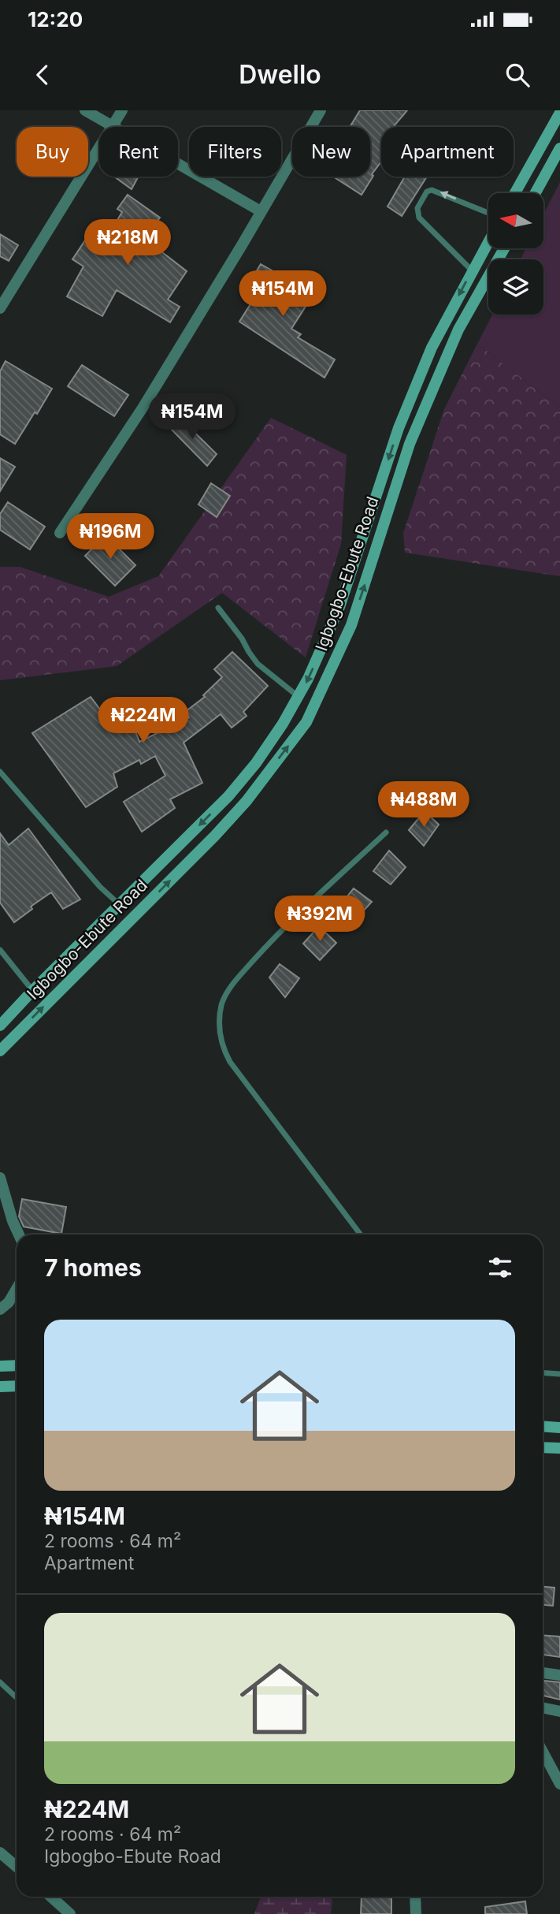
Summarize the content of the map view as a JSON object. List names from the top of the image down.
{
  "streets": {
    "main road": ["Igbogbo-Ebute Road"]
  },
  "north": "left",
  "page": {
    "status": "12:20",
    "header": "Dwello",
    "chip": [
      "Buy",
      "Rent",
      "Filters",
      "New",
      "Apartment"
    ],
    "price": [
      "₦218M",
      "₦154M",
      "₦154M",
      "₦196M",
      "₦224M",
      "₦488M",
      "₦392M"
    ],
    "heading": "7 homes",
    "list": [
      {
        "name": "₦154M",
        "note": "2 rooms · 64 m² · Apartment"
      },
      {
        "name": "₦224M",
        "note": "2 rooms · 64 m² · Igbogbo-Ebute Road"
      }
    ]
  }
}
